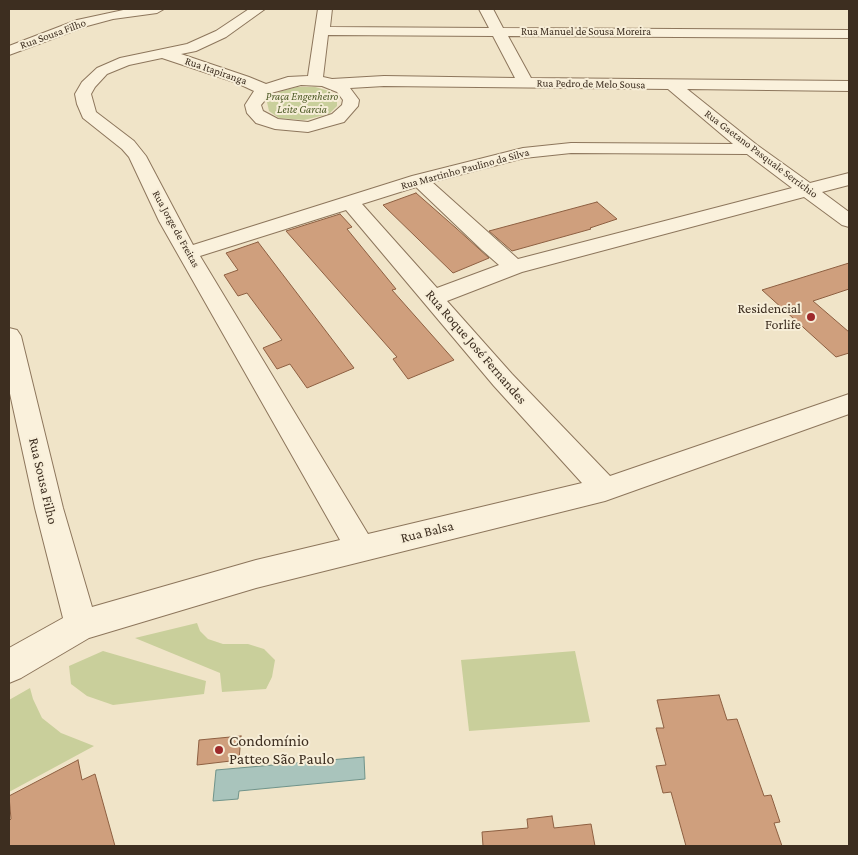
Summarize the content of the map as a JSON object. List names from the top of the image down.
{
  "streets": {
    "street": [
      "Rua Manuel de Sousa Moreira",
      "Rua Sousa Filho",
      "Rua Itapiranga",
      "Rua Pedro de Melo Sousa",
      "Rua Gaetano Pasquale Serrichio",
      "Rua Martinho Paulino da Silva",
      "Rua Jorge de Freitas",
      "Rua Roque José Fernandes",
      "Rua Balsa"
    ]
  },
  "crossings": [
    ["Rua Sousa Filho", "Rua Balsa"],
    ["Rua Itapiranga", "Rua Jorge de Freitas"],
    ["Rua Pedro de Melo Sousa", "Rua Gaetano Pasquale Serrichio"],
    ["Rua Gaetano Pasquale Serrichio", "Rua Martinho Paulino da Silva"],
    ["Rua Martinho Paulino da Silva", "Rua Jorge de Freitas"],
    ["Rua Martinho Paulino da Silva", "Rua Roque José Fernandes"],
    ["Rua Jorge de Freitas", "Rua Balsa"],
    ["Rua Roque José Fernandes", "Rua Balsa"]
  ],
  "parks": ["Praça Engenheiro Leite Garcia"],
  "places": ["Residencial Forlife", "Condomínio Patteo São Paulo"]
}
